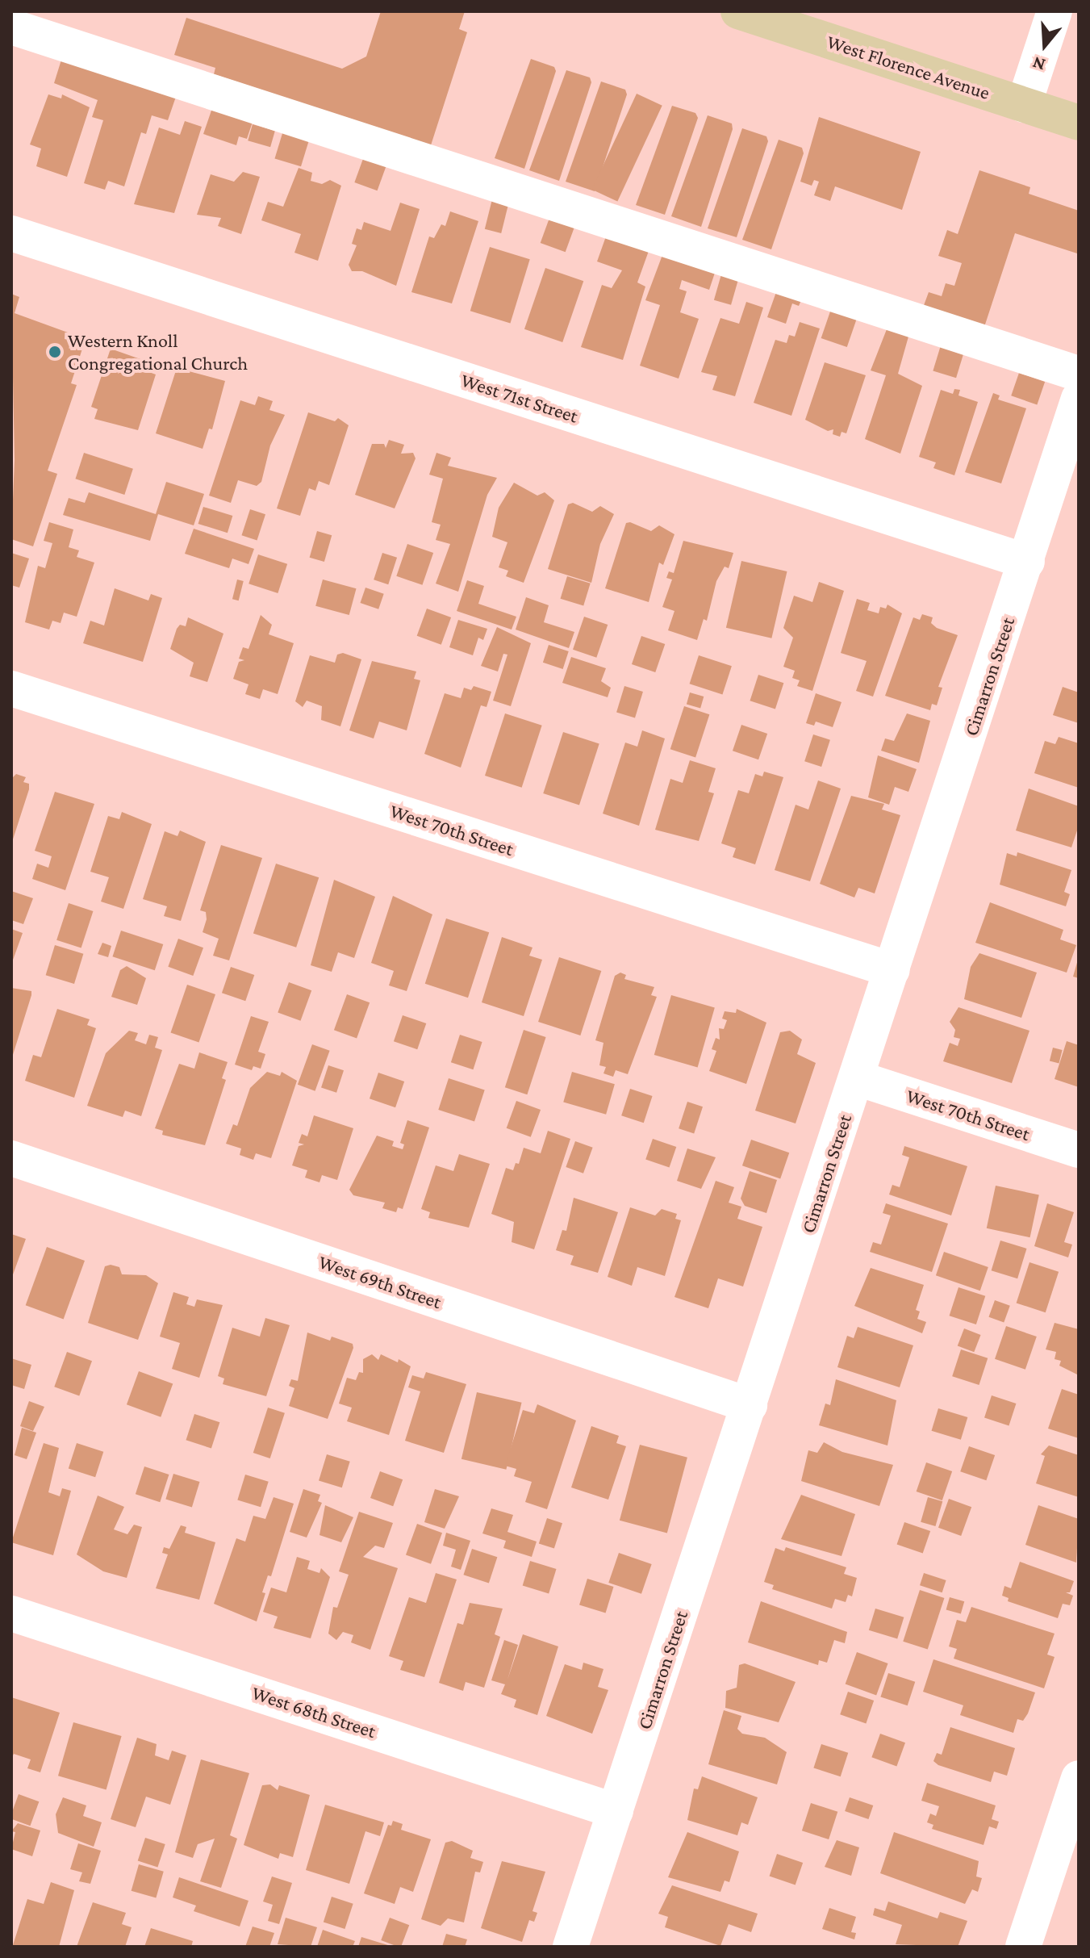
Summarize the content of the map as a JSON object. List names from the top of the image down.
{
  "streets": {
    "main road": ["West Florence Avenue"],
    "street": [
      "West 71st Street",
      "Cimarron Street",
      "West 70th Street",
      "West 69th Street",
      "West 68th Street"
    ]
  },
  "crossings": [
    ["West 71st Street", "Cimarron Street"],
    ["Cimarron Street", "West 70th Street"],
    ["Cimarron Street", "West 69th Street"],
    ["Cimarron Street", "West 68th Street"]
  ],
  "places": ["Western Knoll Congregational Church"],
  "north": "bottom"
}
